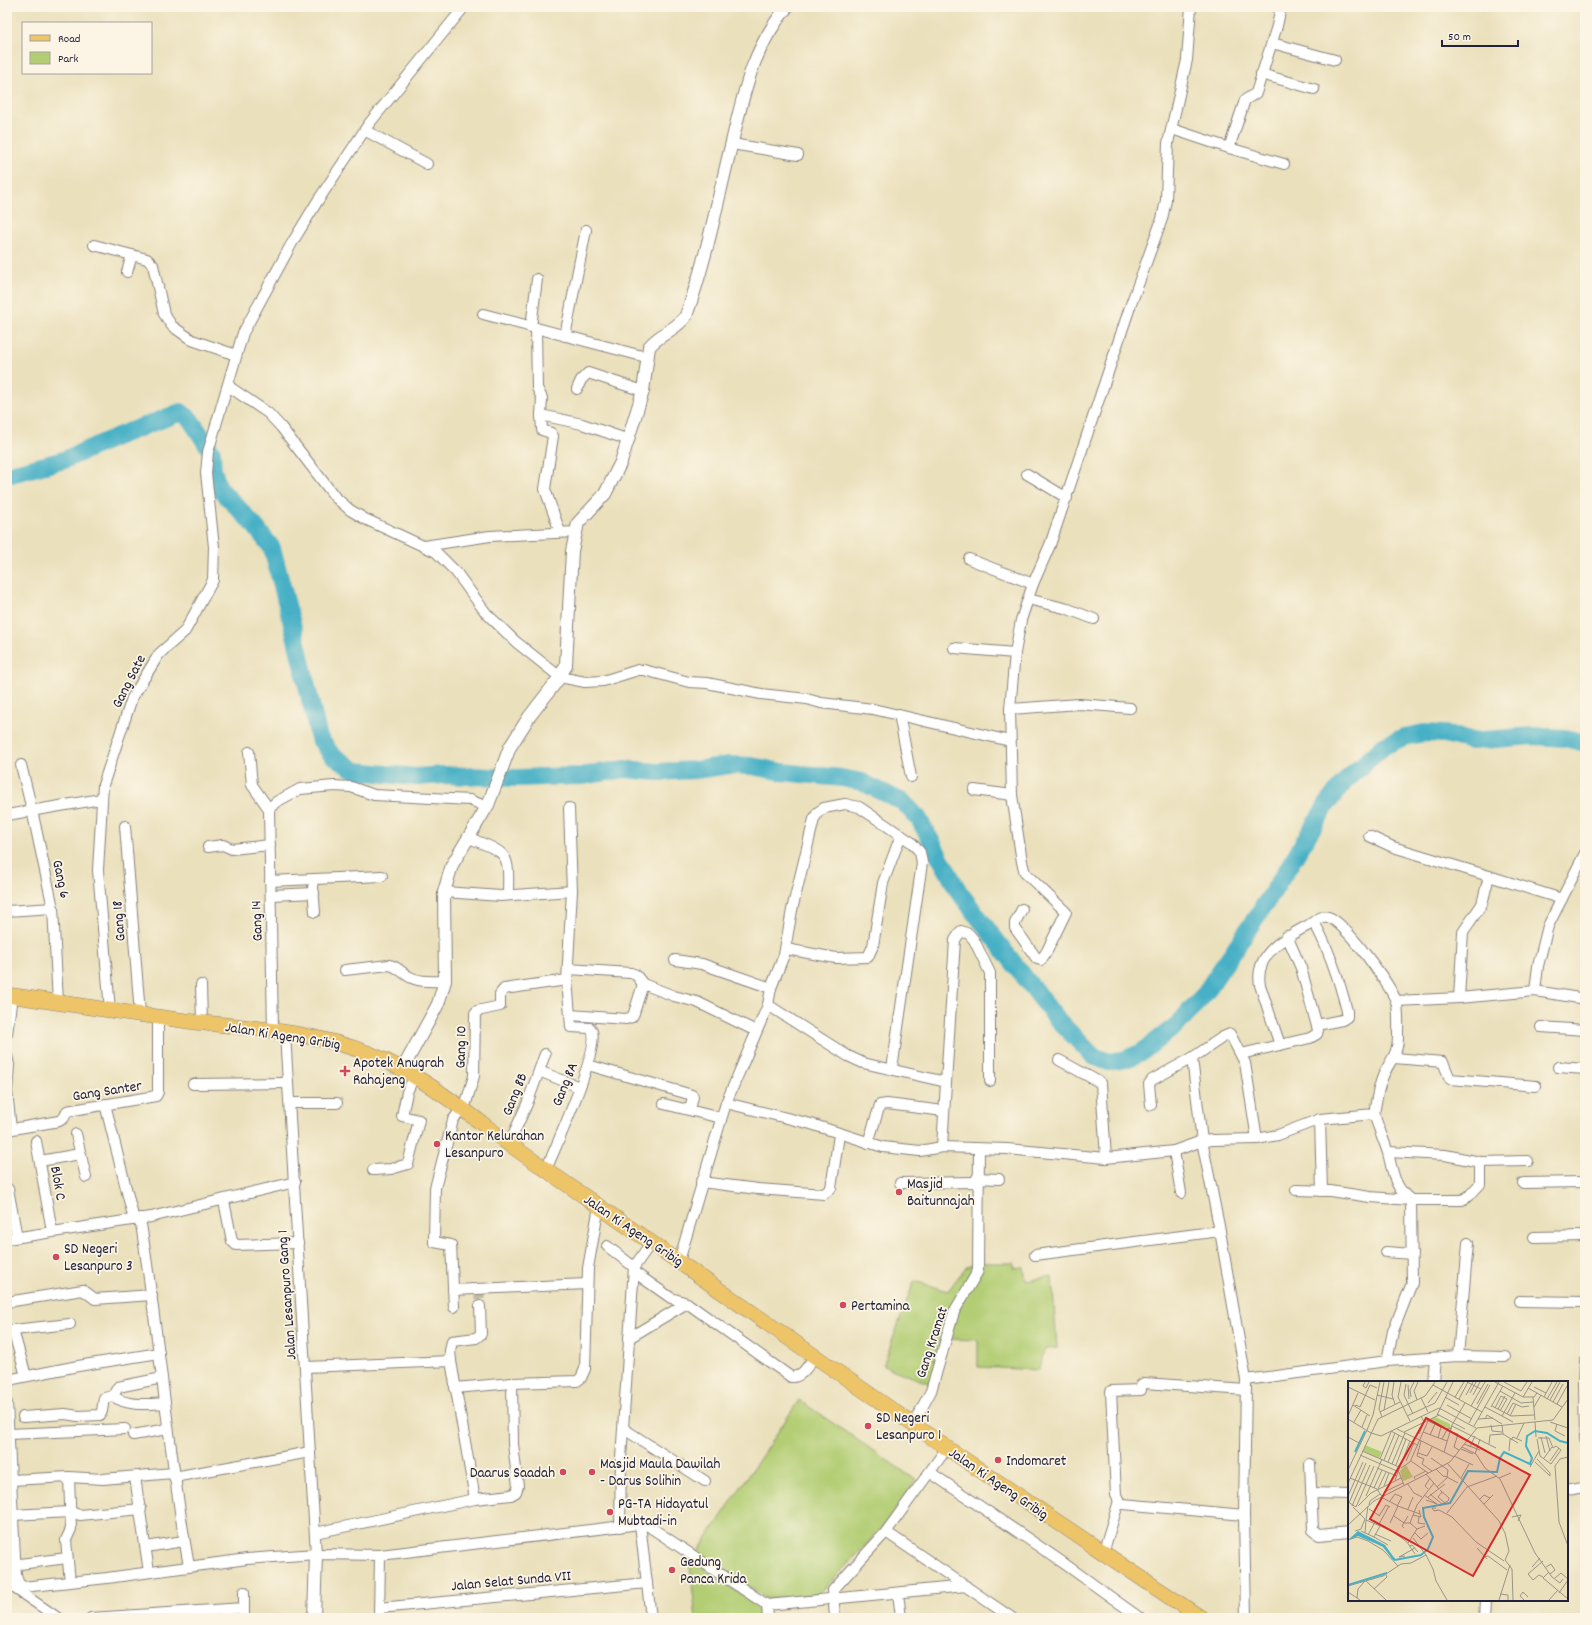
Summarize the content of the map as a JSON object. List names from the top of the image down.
{
  "streets": {
    "main road": ["Jalan Ki Ageng Gribig"],
    "street": [
      "Gang Sate",
      "Gang 6",
      "Gang 18",
      "Gang 14",
      "Gang 10",
      "Gang 8A",
      "Gang Santer",
      "Gang 8B",
      "Blok C",
      "Jalan Lesanpuro Gang 1",
      "Gang Kramat",
      "Jalan Selat Sunda VII"
    ]
  },
  "crossings": [
    ["Gang Sate", "Jalan Ki Ageng Gribig"],
    ["Gang 6", "Jalan Ki Ageng Gribig"],
    ["Gang 18", "Jalan Ki Ageng Gribig"],
    ["Gang 14", "Jalan Ki Ageng Gribig"],
    ["Gang 14", "Jalan Lesanpuro Gang 1"],
    ["Jalan Ki Ageng Gribig", "Gang 10"],
    ["Jalan Ki Ageng Gribig", "Gang 8A"],
    ["Jalan Ki Ageng Gribig", "Gang Santer"],
    ["Jalan Ki Ageng Gribig", "Gang 8B"],
    ["Jalan Ki Ageng Gribig", "Jalan Lesanpuro Gang 1"],
    ["Jalan Ki Ageng Gribig", "Gang Kramat"]
  ],
  "places": {
    "health": ["Apotek Anugrah Rahajeng"],
    "other": [
      "Kantor Kelurahan Lesanpuro",
      "Masjid Baitunnajah",
      "SD Negeri Lesanpuro 3",
      "Pertamina",
      "SD Negeri Lesanpuro 1",
      "Indomaret",
      "Daarus Saadah",
      "Masjid Maula Dawilah - Darus Solihin",
      "PG-TA Hidayatul Mubtadi-in",
      "Gedung Panca Krida"
    ]
  },
  "legend": ["Road", "Park"],
  "scale_bar": "50 m"
}
